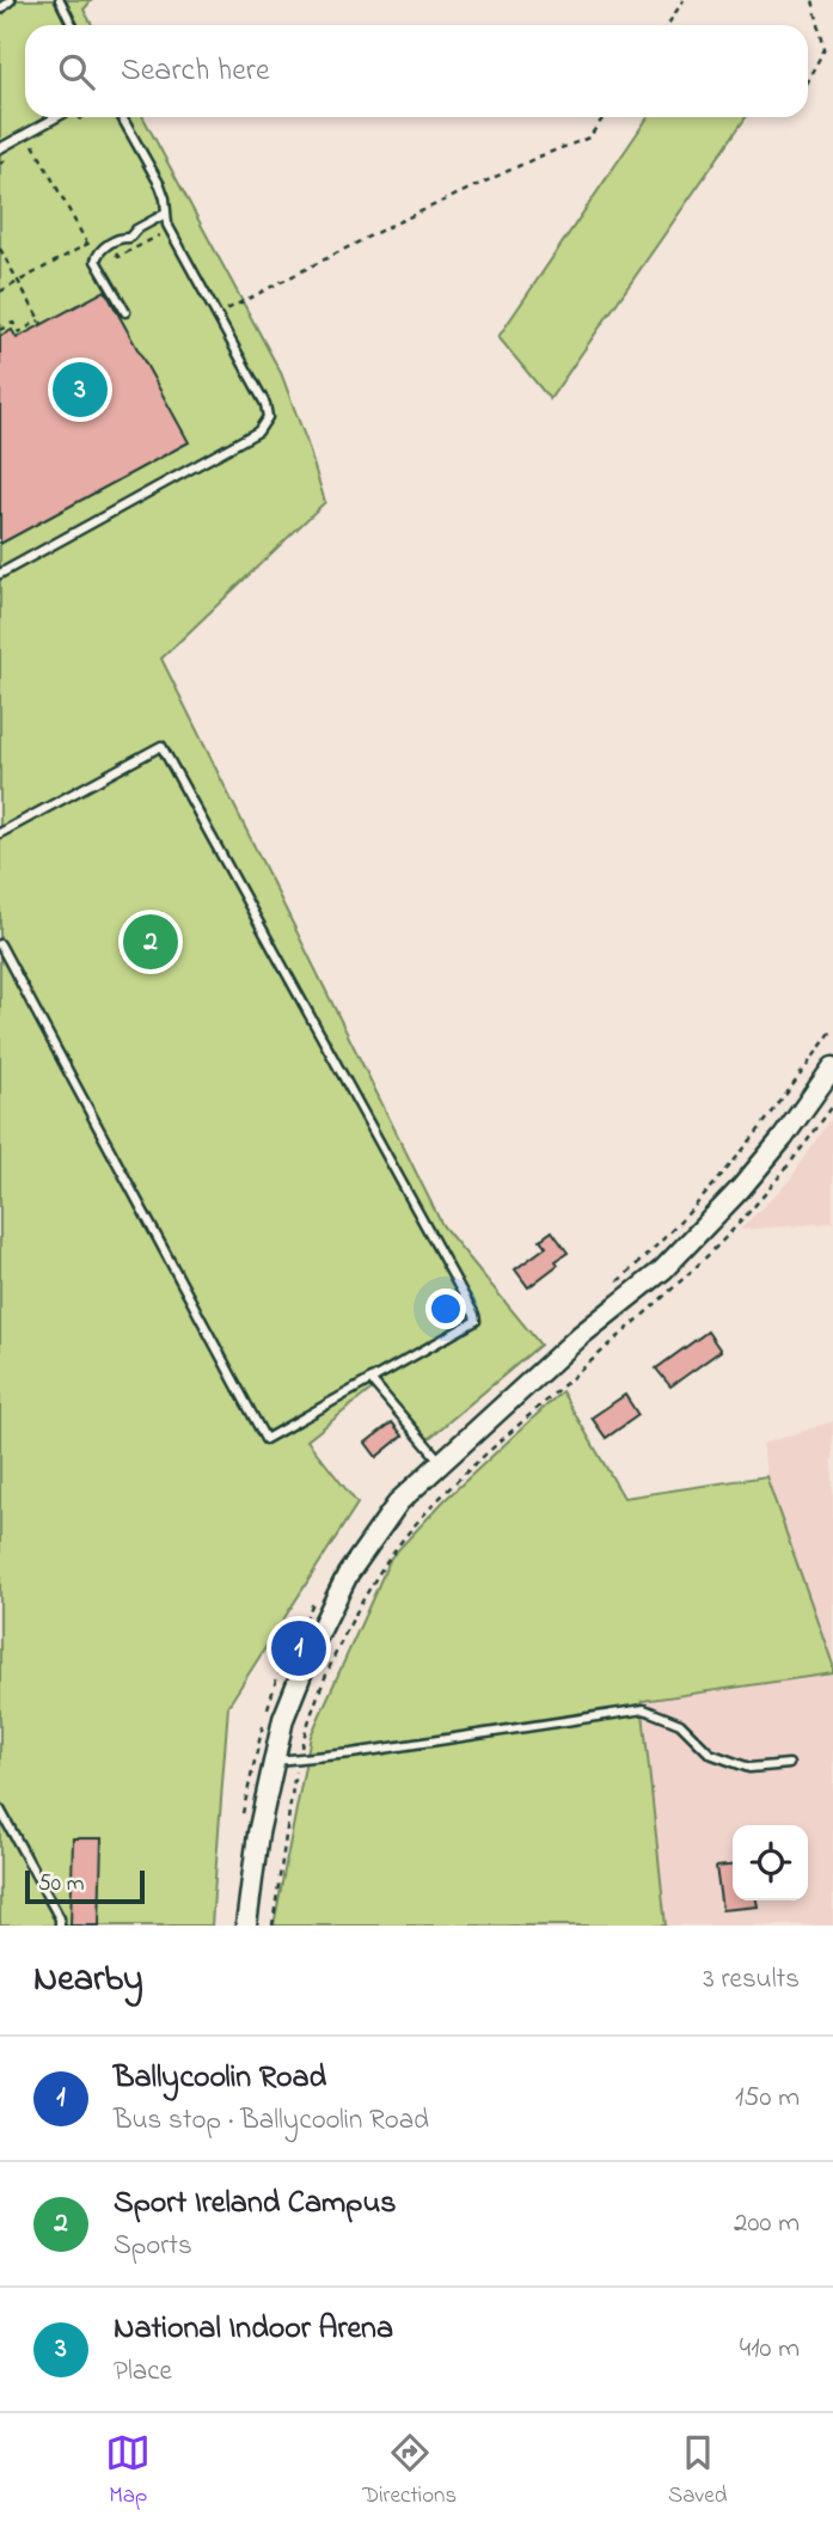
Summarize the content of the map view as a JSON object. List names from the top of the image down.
{
  "scale_bar": "50 m",
  "page": {
    "search": "Search here",
    "pins": ["3", "2", "1"],
    "scale": "50 m",
    "heading": ["Nearby", "3 results"],
    "list": [
      {
        "mark": "1",
        "name": "Ballycoolin Road",
        "note": "Bus stop · Ballycoolin Road",
        "value": "150 m"
      },
      {
        "mark": "2",
        "name": "Sport Ireland Campus",
        "note": "Sports",
        "value": "200 m"
      },
      {
        "mark": "3",
        "name": "National Indoor Arena",
        "note": "Place",
        "value": "410 m"
      }
    ],
    "nav": ["Map", "Directions", "Saved"]
  }
}
